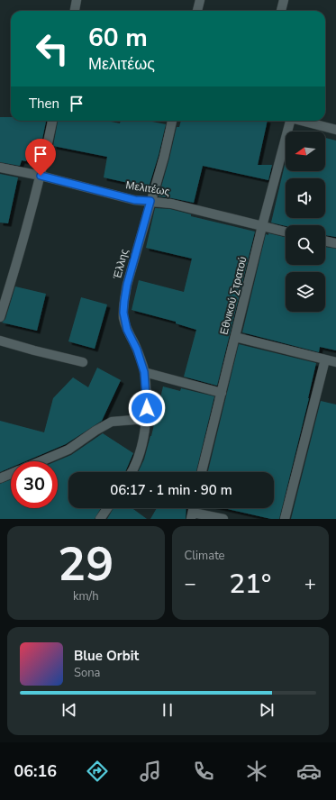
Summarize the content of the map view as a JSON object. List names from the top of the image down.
{
  "streets": {
    "street": ["Μελιτέως", "Έλλης", "Εθνικού Στρατού"]
  },
  "crossings": [
    ["Μελιτέως", "Έλλης"],
    ["Μελιτέως", "Εθνικού Στρατού"]
  ],
  "north": "left",
  "page": {
    "turn": ["60 m", "Μελιτέως"],
    "then": "Then",
    "limit": "30",
    "trip": "06:17 · 1 min · 90 m",
    "tile": [
      ["29", "km/h"],
      "Climate"
    ],
    "heat": ["−", "21°", "+"],
    "song": ["Blue Orbit", "Sona"],
    "tabs": "06:16"
  }
}
